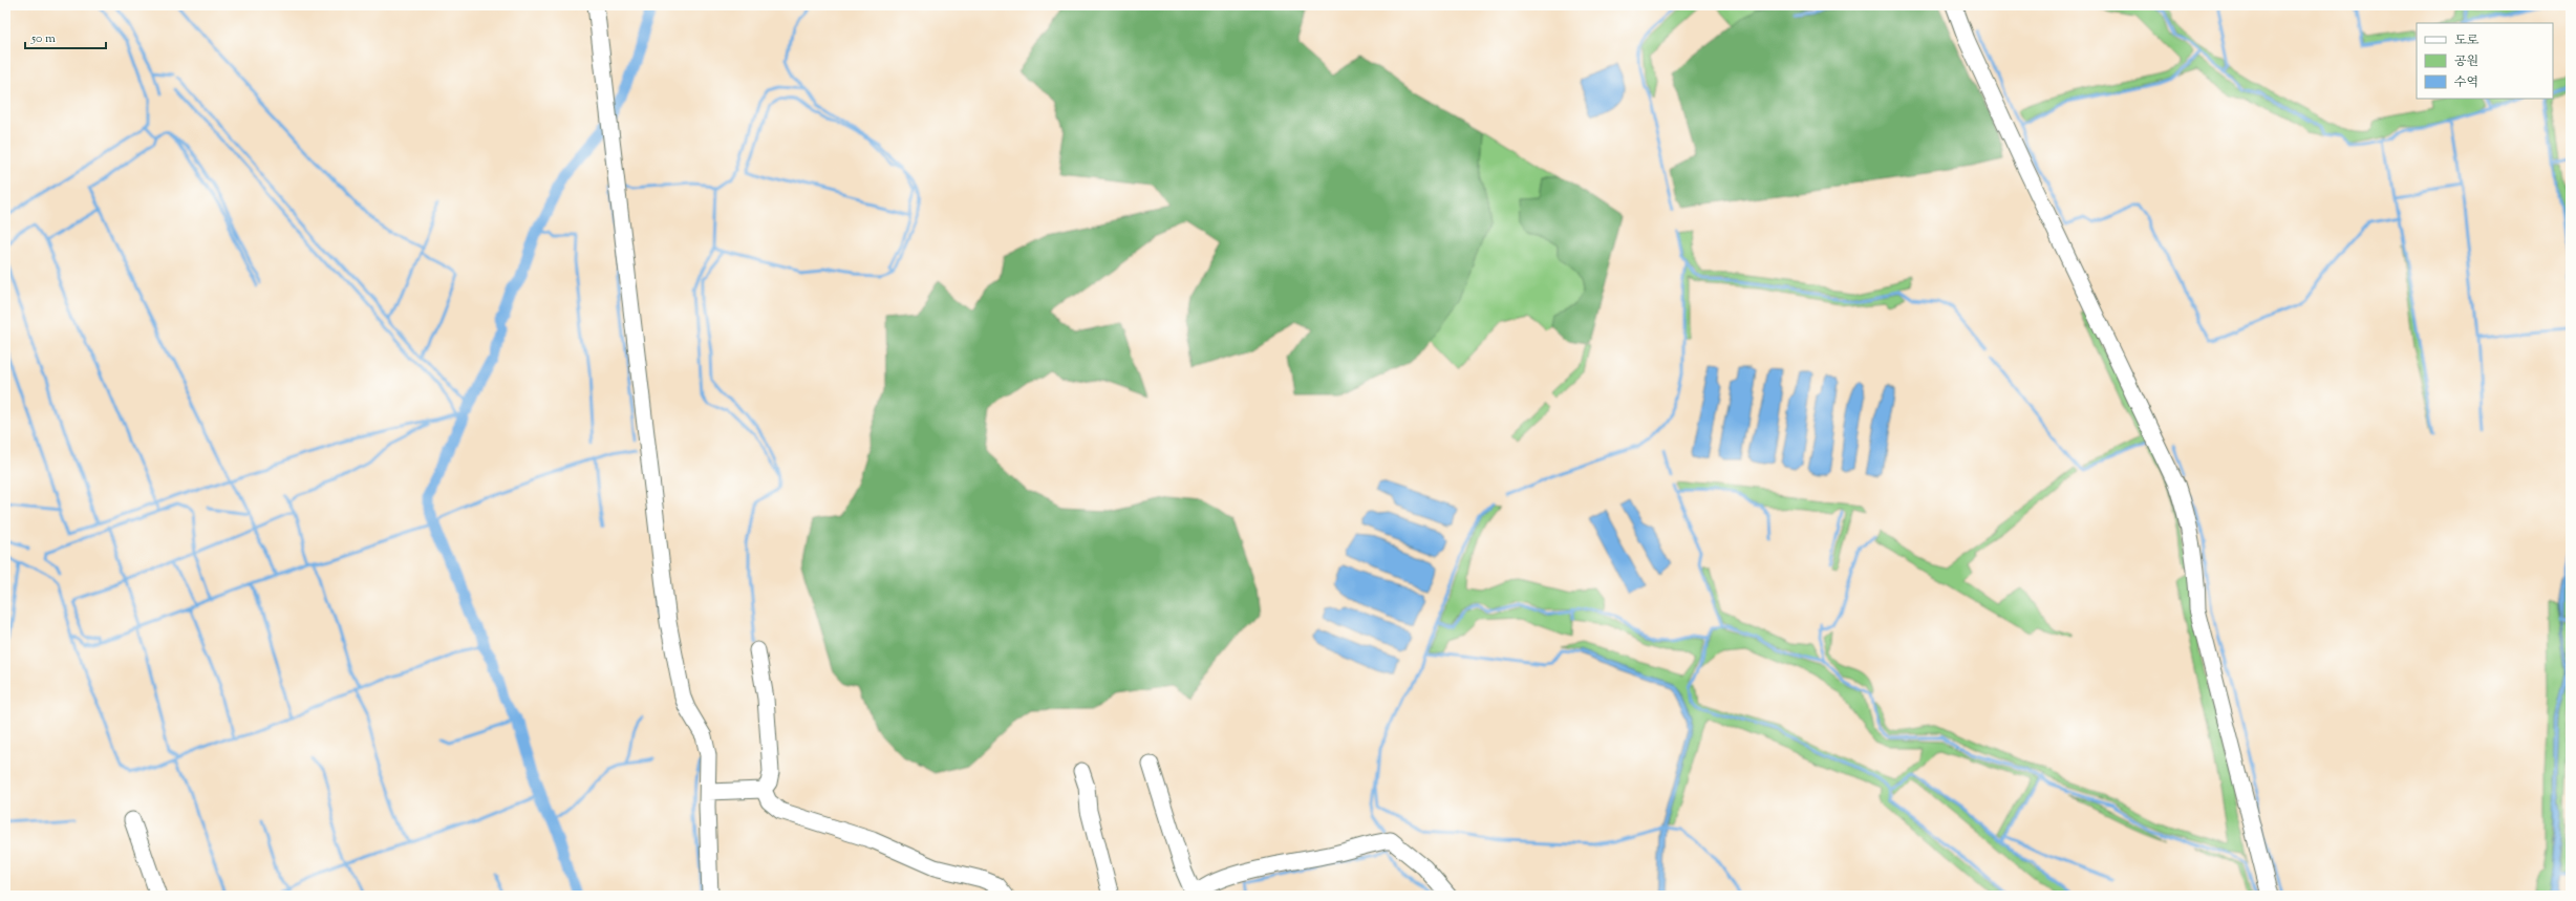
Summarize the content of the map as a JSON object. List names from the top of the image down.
{
  "legend": ["도로", "공원", "수역"],
  "scale_bar": "50 m"
}
